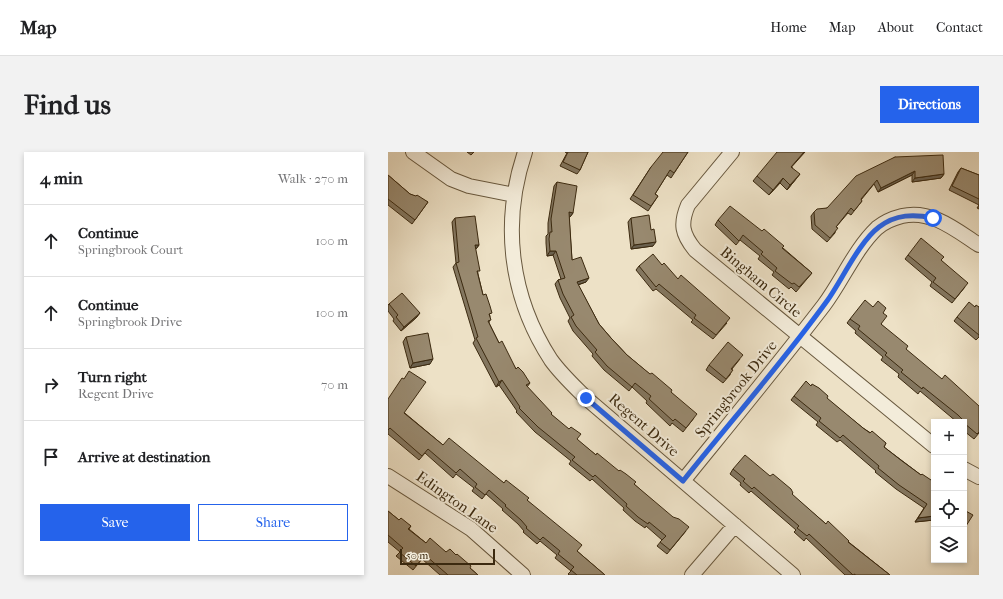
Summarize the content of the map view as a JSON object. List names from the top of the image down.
{
  "streets": {
    "street": [
      "Bingham Circle",
      "Springbrook Drive",
      "Regent Drive",
      "Edington Lane"
    ]
  },
  "crossings": [
    ["Bingham Circle", "Springbrook Drive"],
    ["Springbrook Drive", "Regent Drive"]
  ],
  "scale_bar": "50 m",
  "page": {
    "header": "Map",
    "nav": [
      "Home",
      "Map",
      "About",
      "Contact"
    ],
    "buttons": [
      "Directions",
      ["Save", "Share"]
    ],
    "title": "Find us",
    "heading": ["4 min", "Walk · 270 m"],
    "list": [
      ["Continue", "Springbrook Court", "100 m"],
      ["Continue", "Springbrook Drive", "100 m"],
      ["Turn right", "Regent Drive", "70 m"],
      "Arrive at destination"
    ],
    "map_buttons": ["+", "−"],
    "scale": "50 m"
  }
}
